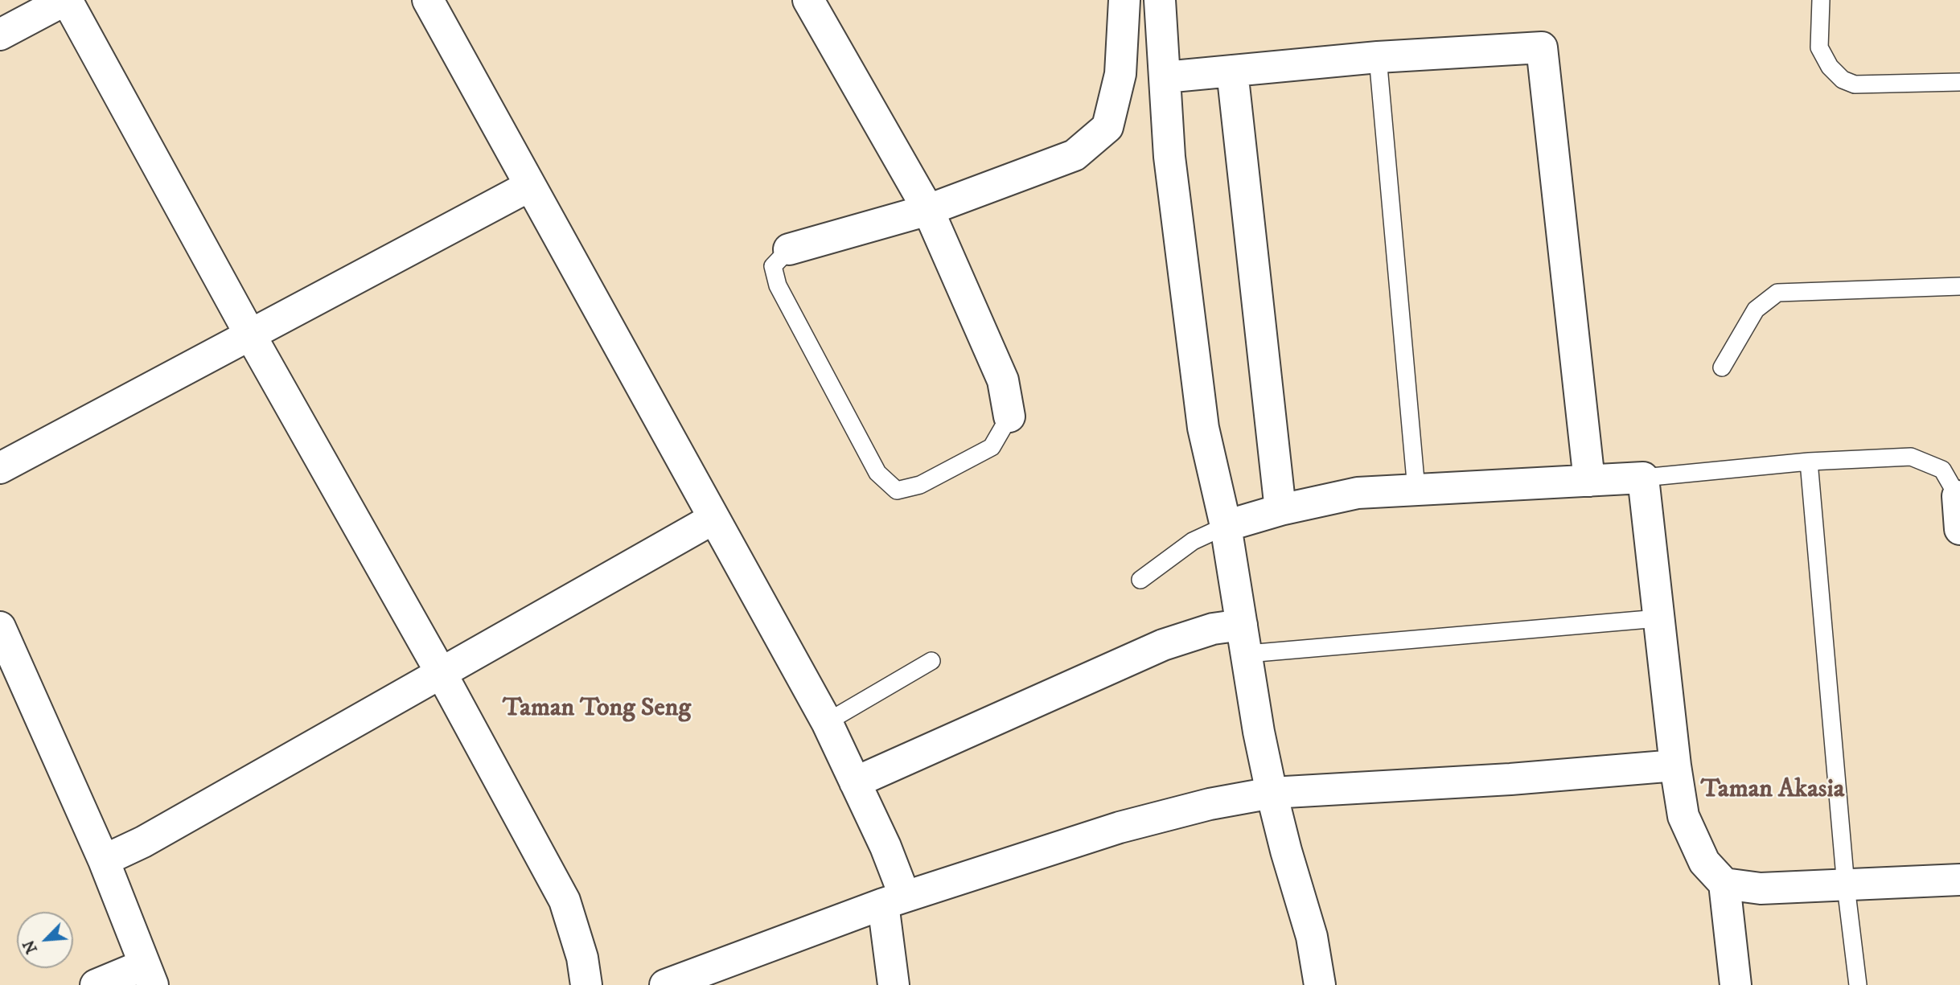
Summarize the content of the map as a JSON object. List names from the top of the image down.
{
  "districts": ["Taman Tong Seng", "Taman Akasia"],
  "north": "bottom left"
}
